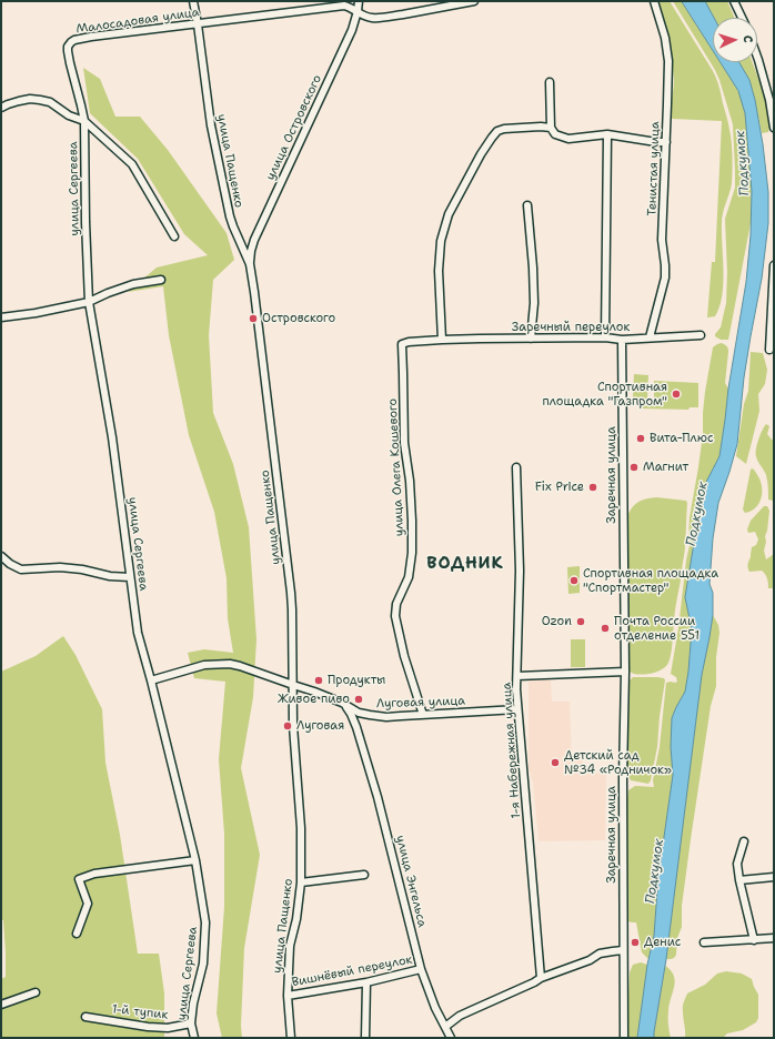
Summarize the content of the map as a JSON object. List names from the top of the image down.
{
  "streets": {
    "street": [
      "Малосадовая улица",
      "улица Островского",
      "улица Пащенко",
      "Тенистая улица",
      "улица Сергеева",
      "Заречный переулок",
      "улица Олега Кошевого",
      "Заречная улица",
      "Луговая улица",
      "1-я Набережная улица",
      "улица Энгельса",
      "Вишнёвый переулок",
      "1-й тупик"
    ]
  },
  "crossings": [
    ["Малосадовая улица", "улица Островского"],
    ["Малосадовая улица", "улица Пащенко"],
    ["Малосадовая улица", "улица Сергеева"],
    ["улица Островского", "улица Пащенко"],
    ["улица Пащенко", "Луговая улица"],
    ["улица Пащенко", "Вишнёвый переулок"],
    ["Тенистая улица", "Заречный переулок"],
    ["улица Сергеева", "Луговая улица"],
    ["улица Сергеева", "1-й тупик"],
    ["Заречный переулок", "улица Олега Кошевого"],
    ["Заречный переулок", "Заречная улица"],
    ["улица Олега Кошевого", "Луговая улица"],
    ["Луговая улица", "1-я Набережная улица"],
    ["Луговая улица", "улица Энгельса"],
    ["улица Энгельса", "Вишнёвый переулок"]
  ],
  "districts": ["ВОДНИК"],
  "water": ["Подкумок"],
  "places": [
    "Островского",
    "Спортивная площадка \"Газпром\"",
    "Вита-Плюс",
    "Магнит",
    "Fix Price",
    "Спортивная площадка \"Спортмастер\"",
    "Ozon",
    "Почта России отделение 551",
    "Продукты",
    "Живое пиво",
    "Луговая",
    "Детский сад №34 «Родничок»",
    "Денис"
  ],
  "north": "right"
}
